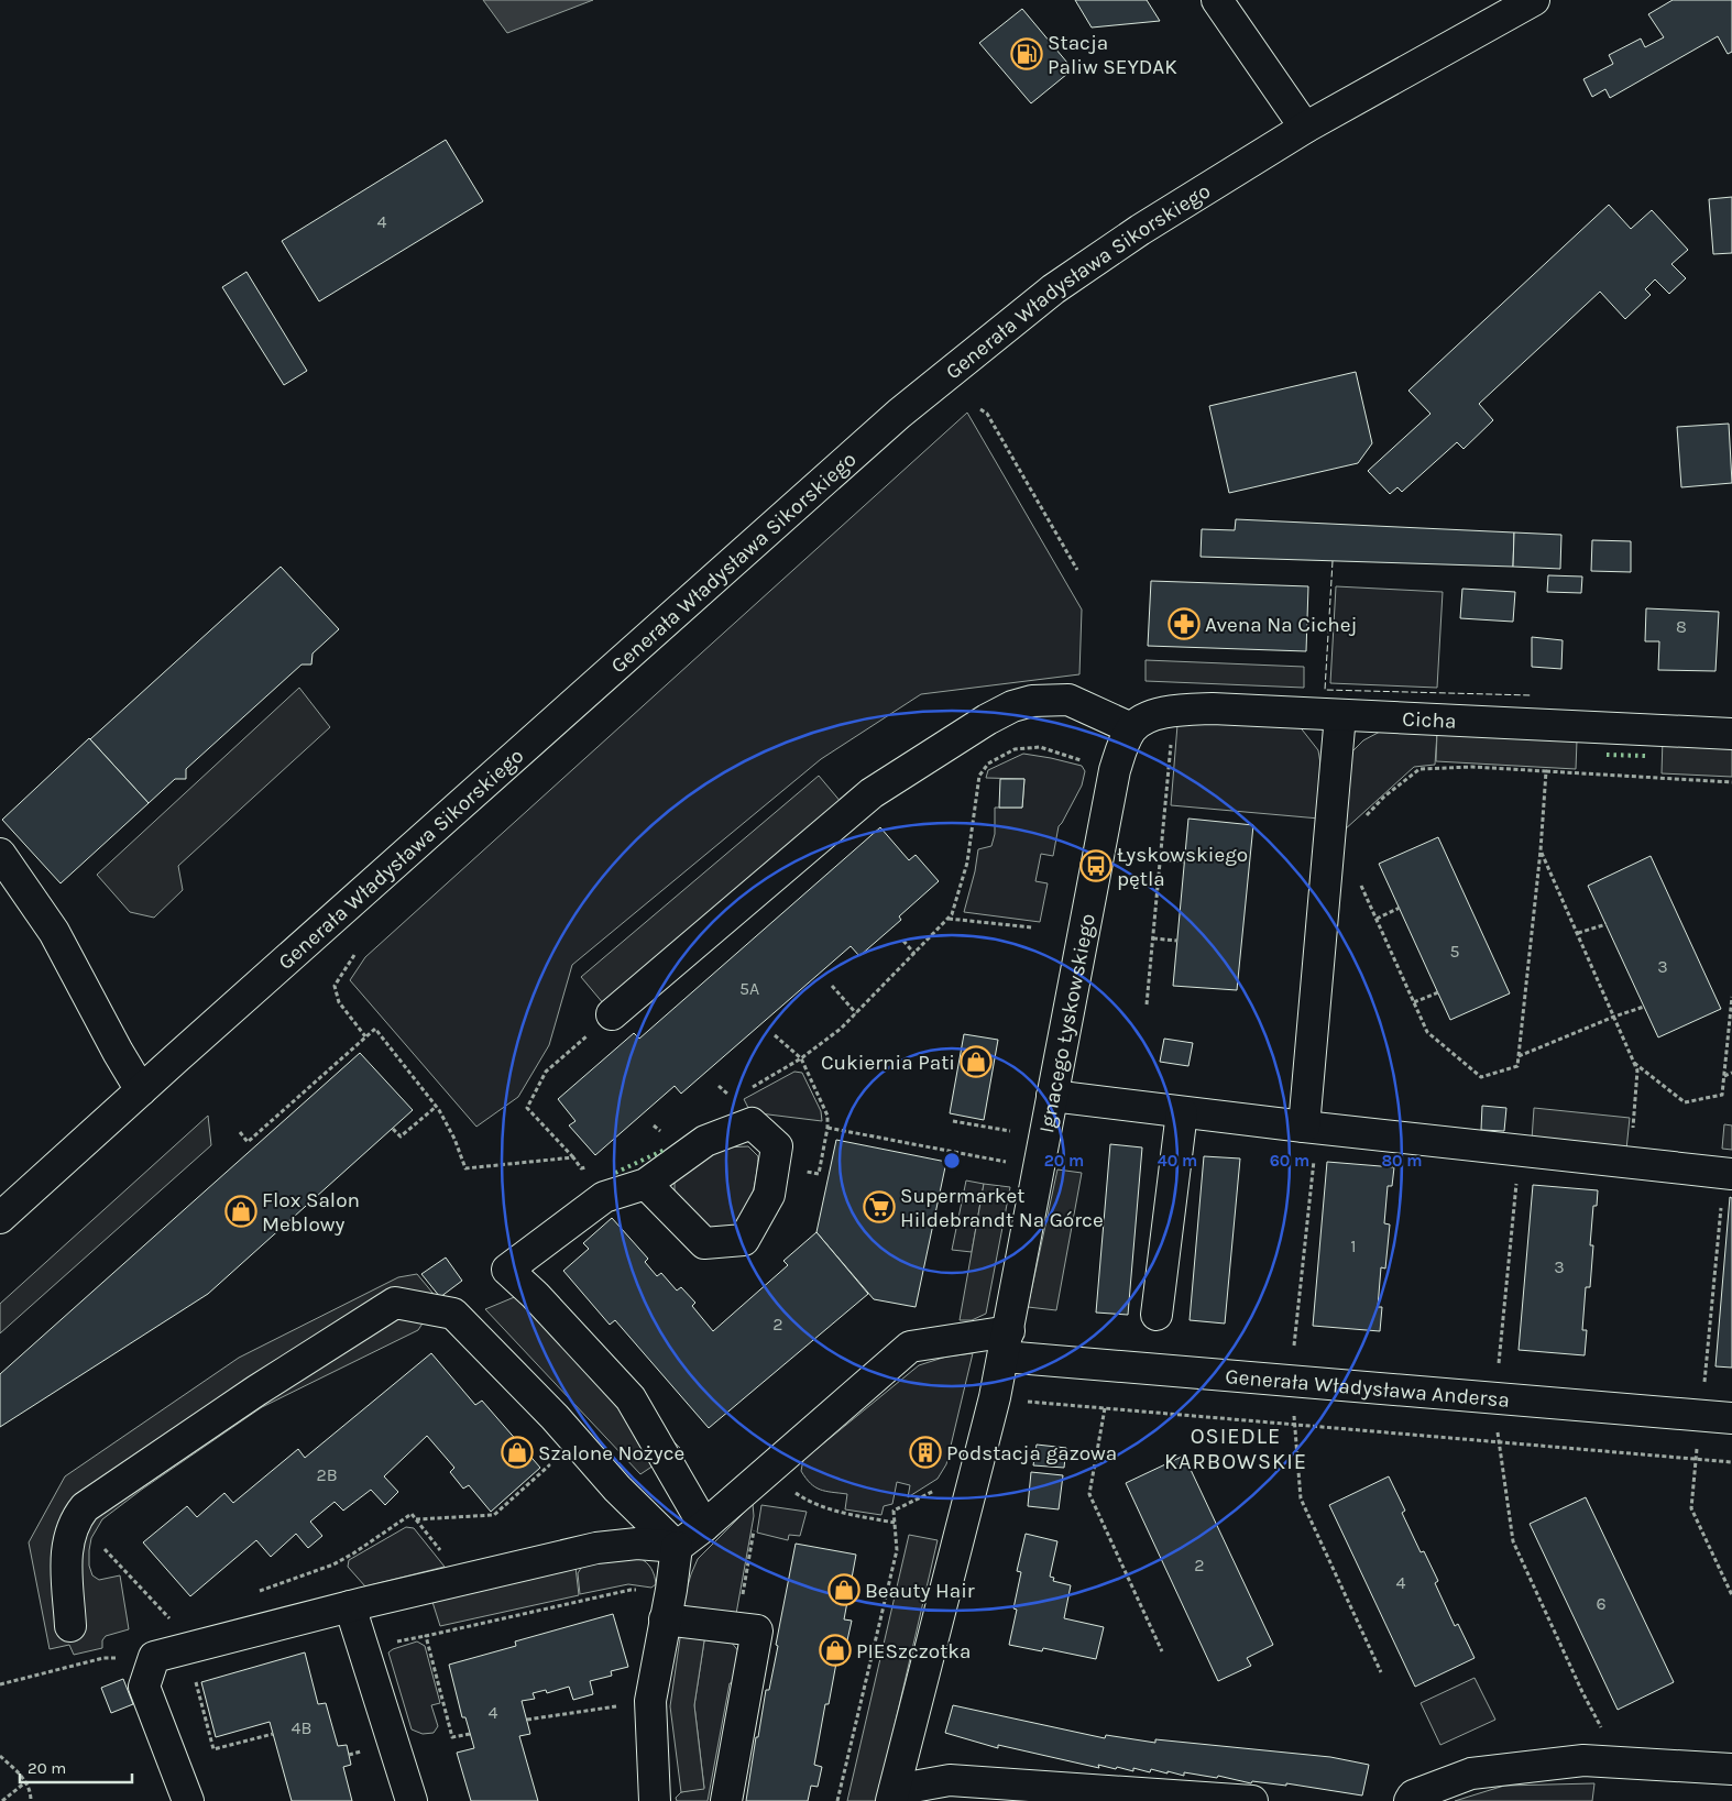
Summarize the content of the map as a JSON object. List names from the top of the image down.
{
  "streets": {
    "street": [
      "Generała Władysława Sikorskiego",
      "Cicha",
      "Ignacego Łyskowskiego",
      "Generała Władysława Andersa"
    ]
  },
  "crossings": [
    ["Cicha", "Ignacego Łyskowskiego"],
    ["Ignacego Łyskowskiego", "Generała Władysława Andersa"]
  ],
  "districts": ["OSIEDLE KARBOWSKIE"],
  "places": {
    "fuel station": ["Stacja Paliw SEYDAK"],
    "pharmacy": ["Avena Na Cichej"],
    "bus stop": ["Łyskowskiego pętla"],
    "shop": [
      "Cukiernia Pati",
      "Flox Salon Meblowy",
      "Szalone Nożyce",
      "Beauty Hair",
      "PIESzczotka"
    ],
    "supermarket": ["Supermarket Hildebrandt Na Górce"],
    "building": ["Podstacja gazowa"]
  },
  "house_numbers": [
    "4",
    "8",
    "5",
    "3",
    "5A",
    "1",
    "3",
    "2",
    "2B",
    "2",
    "4",
    "6",
    "4",
    "4B"
  ],
  "scale_bar": "20 m",
  "rings": [
    "20 m",
    "40 m",
    "60 m",
    "80 m"
  ]
}
